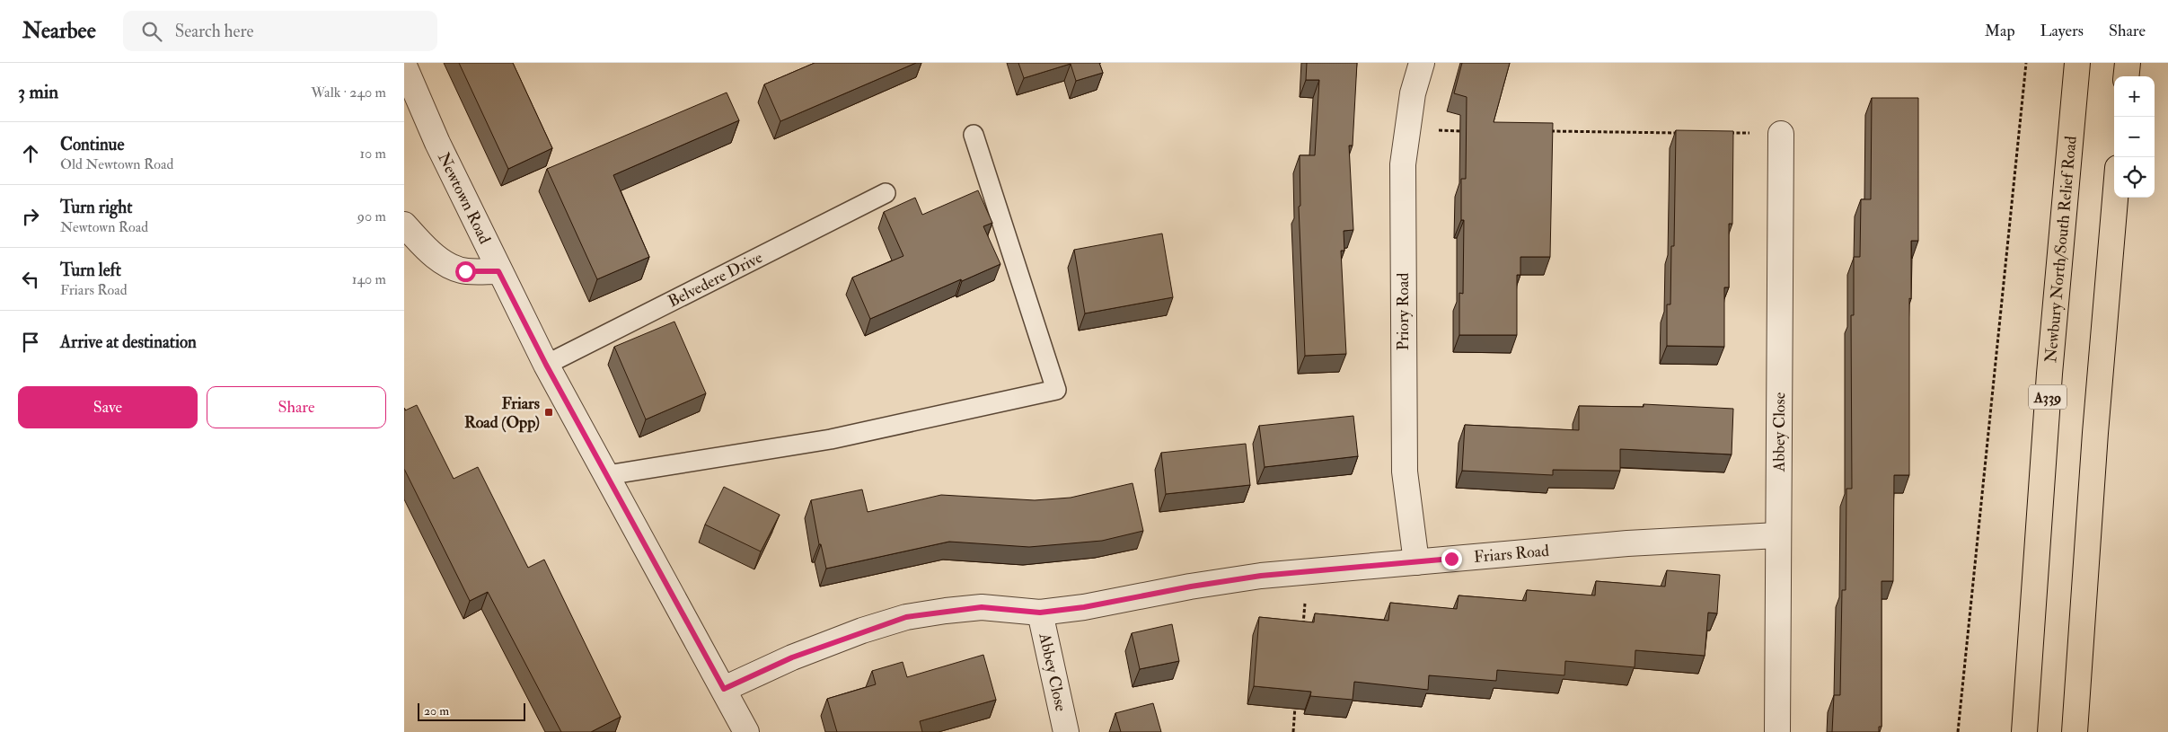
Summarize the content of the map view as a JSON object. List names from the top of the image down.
{
  "streets": {
    "highway": ["Newbury North/South Relief Road", "A339"],
    "street": [
      "Newtown Road",
      "Priory Road",
      "Abbey Close",
      "Friars Road"
    ],
    "lane": ["Belvedere Drive"]
  },
  "crossings": [
    ["Newtown Road", "Belvedere Drive"],
    ["Newtown Road", "Friars Road"],
    ["Priory Road", "Friars Road"],
    ["Abbey Close", "Friars Road"]
  ],
  "places": {
    "transit": ["Friars Road (Opp)"]
  },
  "scale_bar": "20 m",
  "page": {
    "header": "Nearbee",
    "search": "Search here",
    "nav": ["Map", "Layers", "Share"],
    "heading": ["3 min", "Walk · 240 m"],
    "map_buttons": ["+", "−"],
    "list": [
      ["Continue", "Old Newtown Road", "10 m"],
      ["Turn right", "Newtown Road", "90 m"],
      ["Turn left", "Friars Road", "140 m"],
      "Arrive at destination"
    ],
    "buttons": ["Save", "Share"],
    "scale": "20 m"
  }
}
